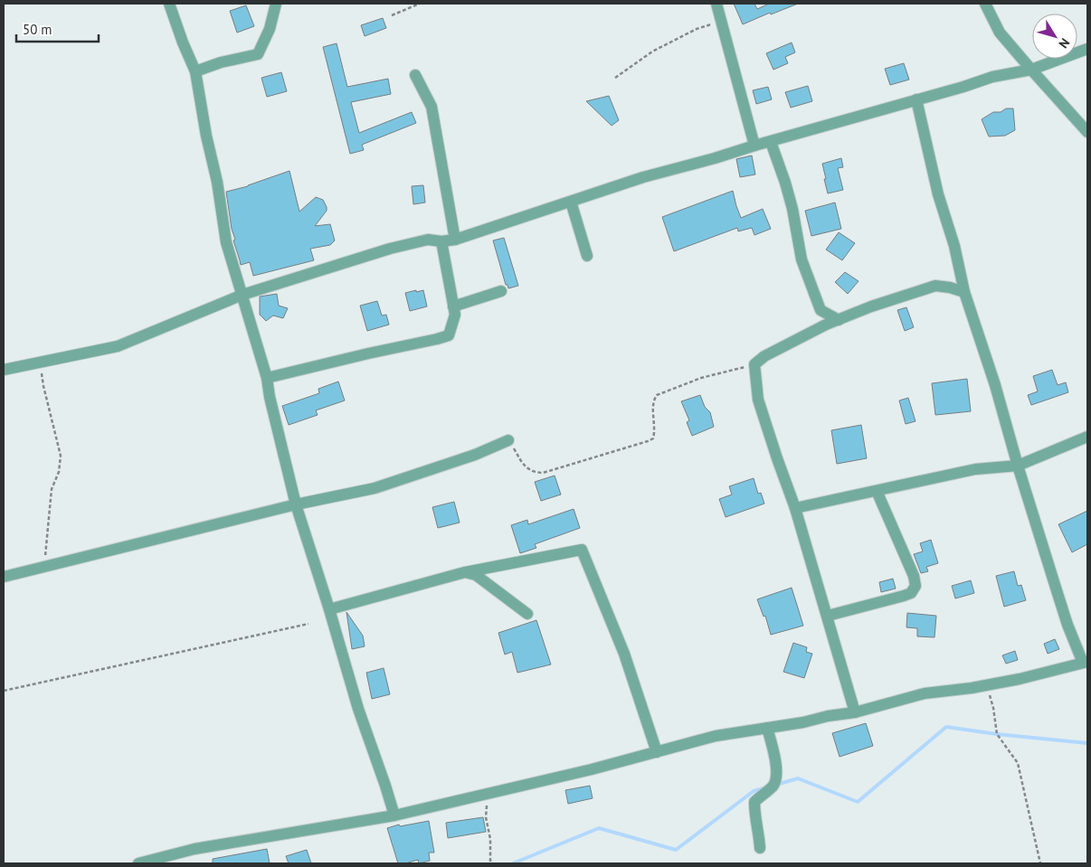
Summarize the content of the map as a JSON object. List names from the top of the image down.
{
  "scale_bar": "50 m",
  "north": "bottom right"
}
